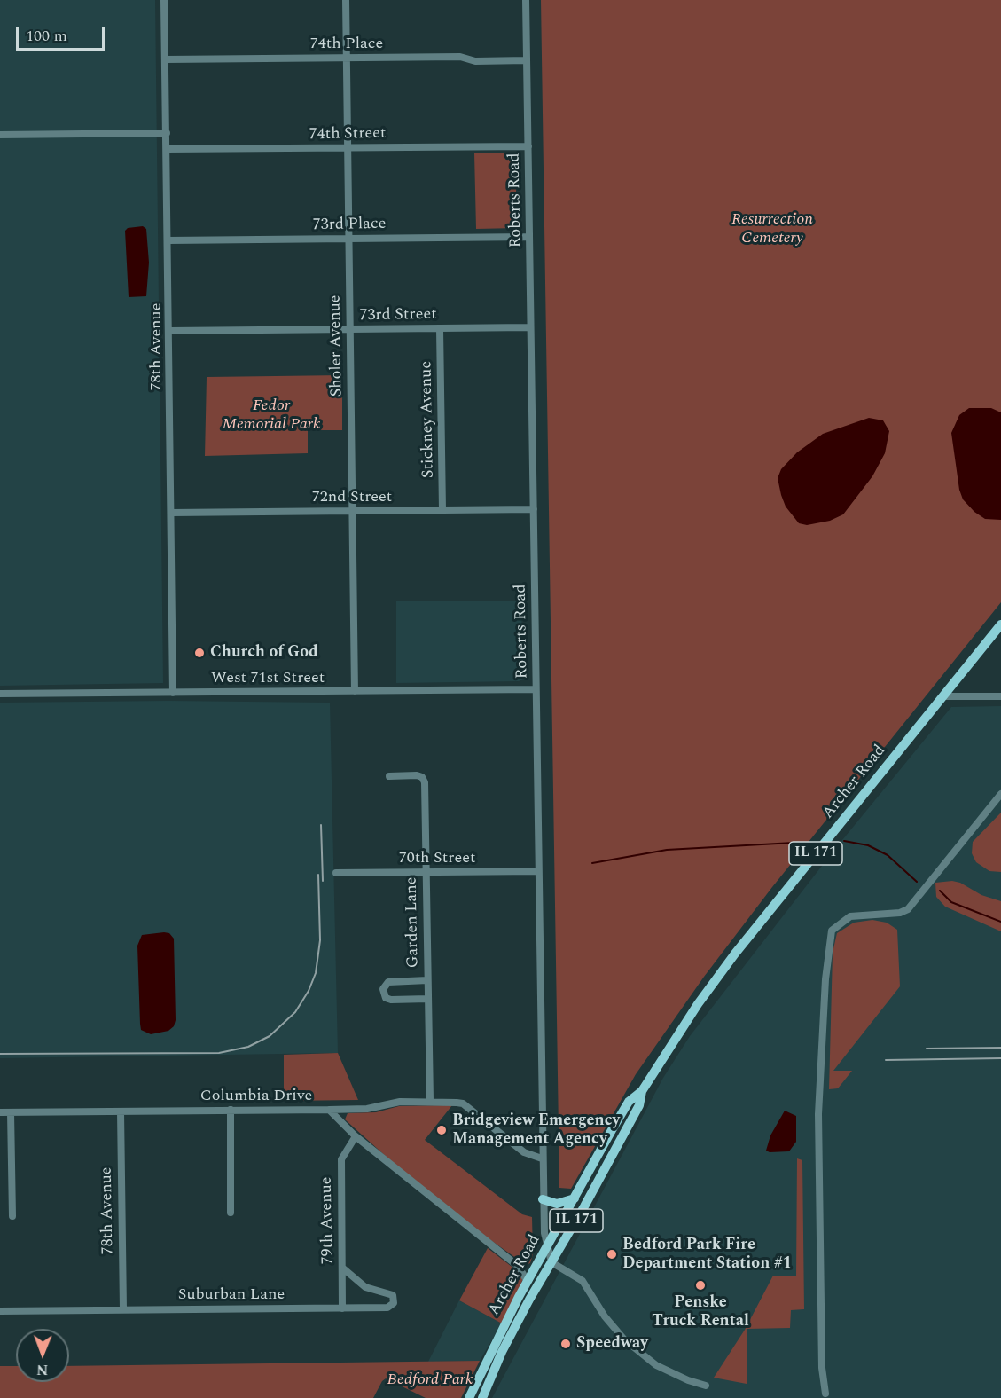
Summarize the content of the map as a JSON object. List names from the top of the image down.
{
  "streets": {
    "main road": ["Archer Road", "IL 171"],
    "street": [
      "74th Place",
      "74th Street",
      "Roberts Road",
      "73rd Place",
      "73rd Street",
      "Sholer Avenue",
      "78th Avenue",
      "Stickney Avenue",
      "72nd Street",
      "West 71st Street",
      "70th Street",
      "Garden Lane",
      "Columbia Drive",
      "79th Avenue",
      "Suburban Lane"
    ]
  },
  "crossings": [
    ["74th Place", "Roberts Road"],
    ["74th Place", "Sholer Avenue"],
    ["74th Place", "78th Avenue"],
    ["74th Street", "Roberts Road"],
    ["74th Street", "Sholer Avenue"],
    ["74th Street", "78th Avenue"],
    ["Roberts Road", "73rd Place"],
    ["Roberts Road", "73rd Street"],
    ["Roberts Road", "72nd Street"],
    ["Roberts Road", "West 71st Street"],
    ["Roberts Road", "Archer Road"],
    ["Roberts Road", "70th Street"],
    ["73rd Place", "Sholer Avenue"],
    ["73rd Place", "78th Avenue"],
    ["73rd Street", "Sholer Avenue"],
    ["73rd Street", "78th Avenue"],
    ["73rd Street", "Stickney Avenue"],
    ["Sholer Avenue", "72nd Street"],
    ["Sholer Avenue", "West 71st Street"],
    ["78th Avenue", "72nd Street"],
    ["78th Avenue", "West 71st Street"],
    ["78th Avenue", "Columbia Drive"],
    ["78th Avenue", "Suburban Lane"],
    ["Stickney Avenue", "72nd Street"],
    ["Archer Road", "Columbia Drive"],
    ["70th Street", "Garden Lane"],
    ["Columbia Drive", "79th Avenue"],
    ["79th Avenue", "Suburban Lane"]
  ],
  "parks": ["Resurrection Cemetery", "Fedor Memorial Park", "Bedford Park"],
  "places": [
    "Church of God",
    "Bridgeview Emergency Management Agency",
    "Bedford Park Fire Department Station #1",
    "Penske Truck Rental",
    "Speedway"
  ],
  "scale_bar": "100 m",
  "north": "bottom"
}
